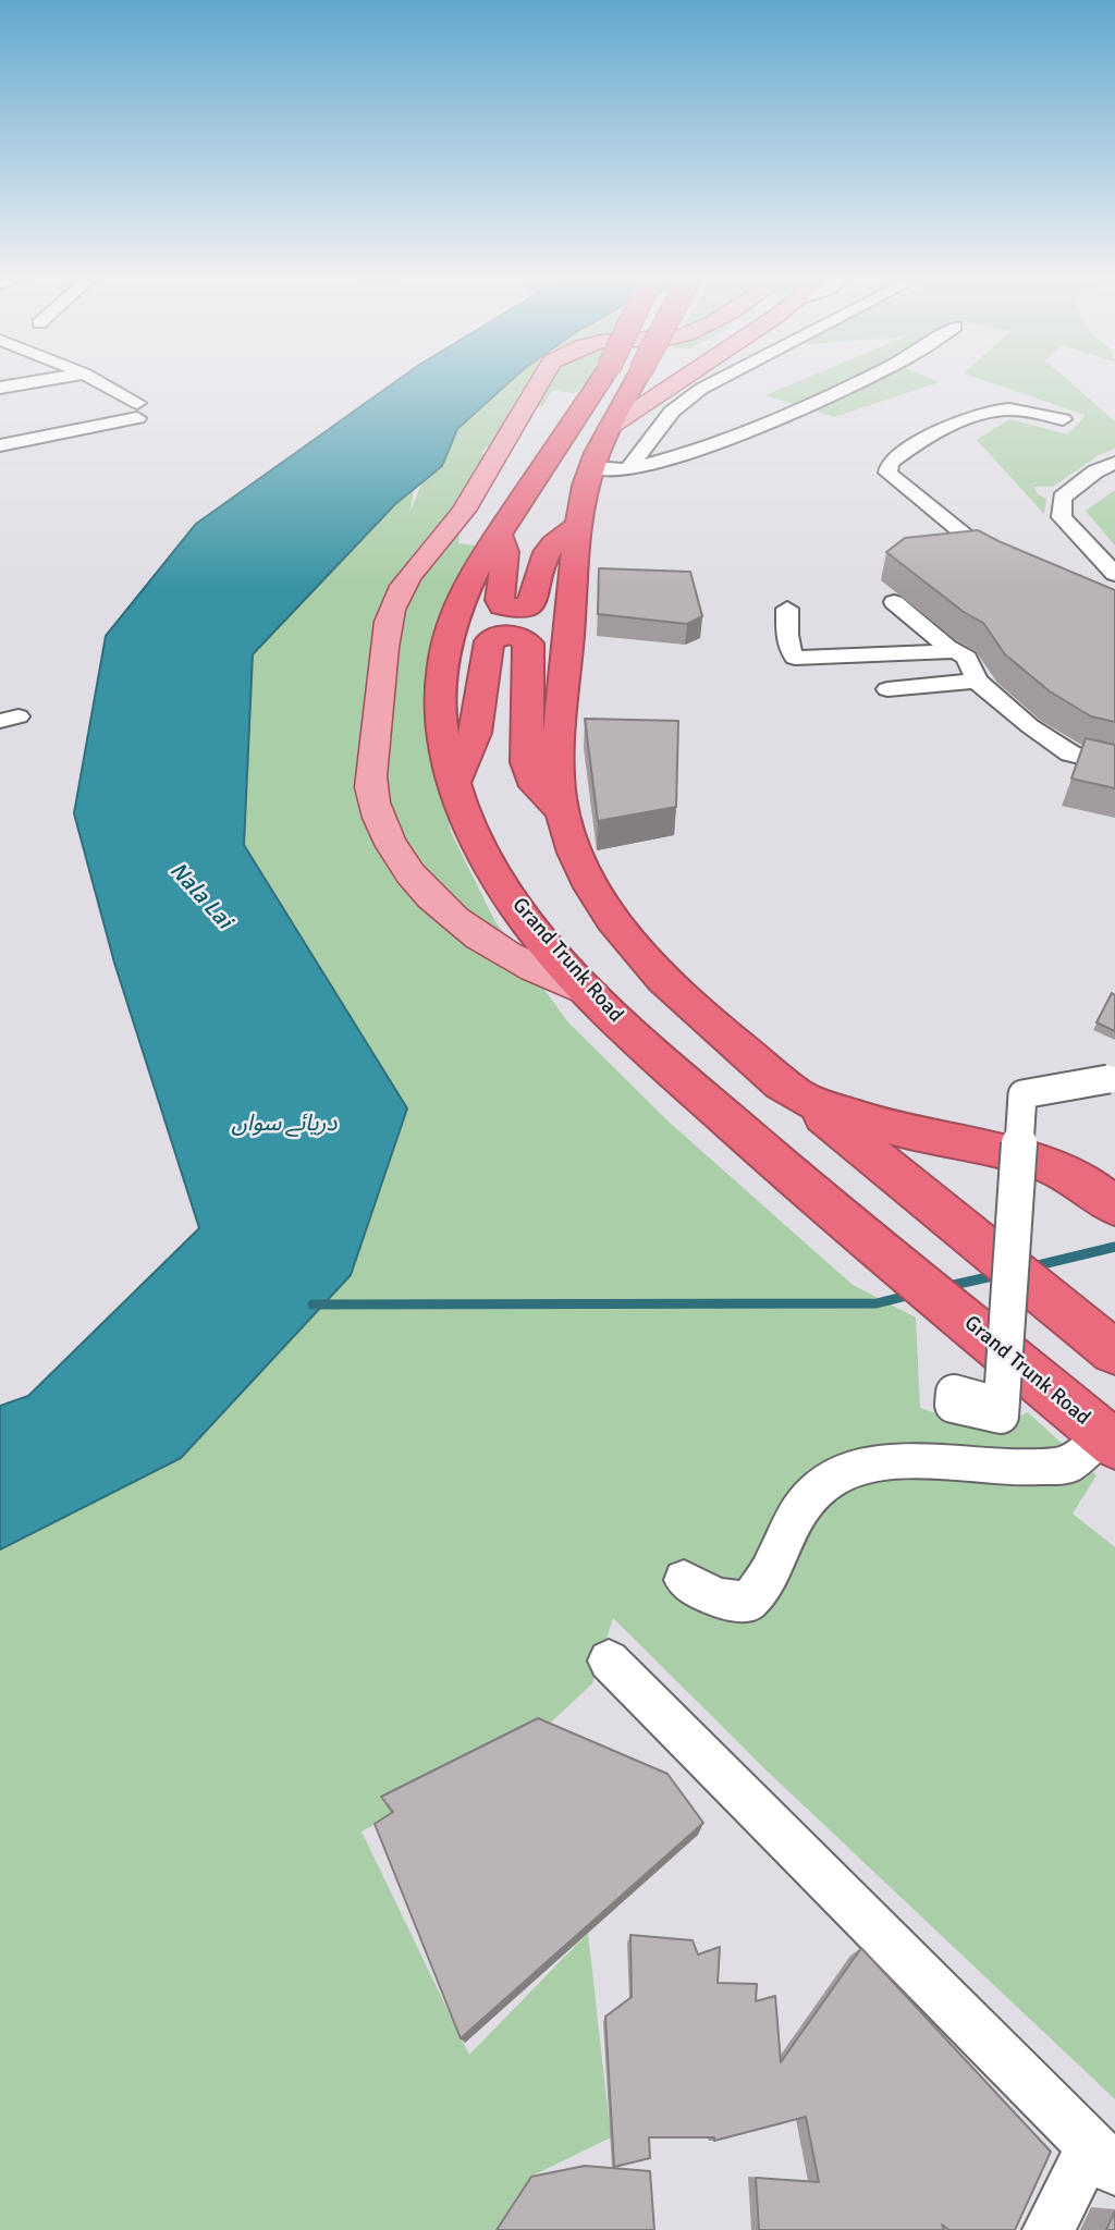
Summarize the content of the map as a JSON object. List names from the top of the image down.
{
  "streets": {
    "highway": ["Grand Trunk Road"]
  },
  "water": ["Nala Lai", "دریائے سواں"]
}
